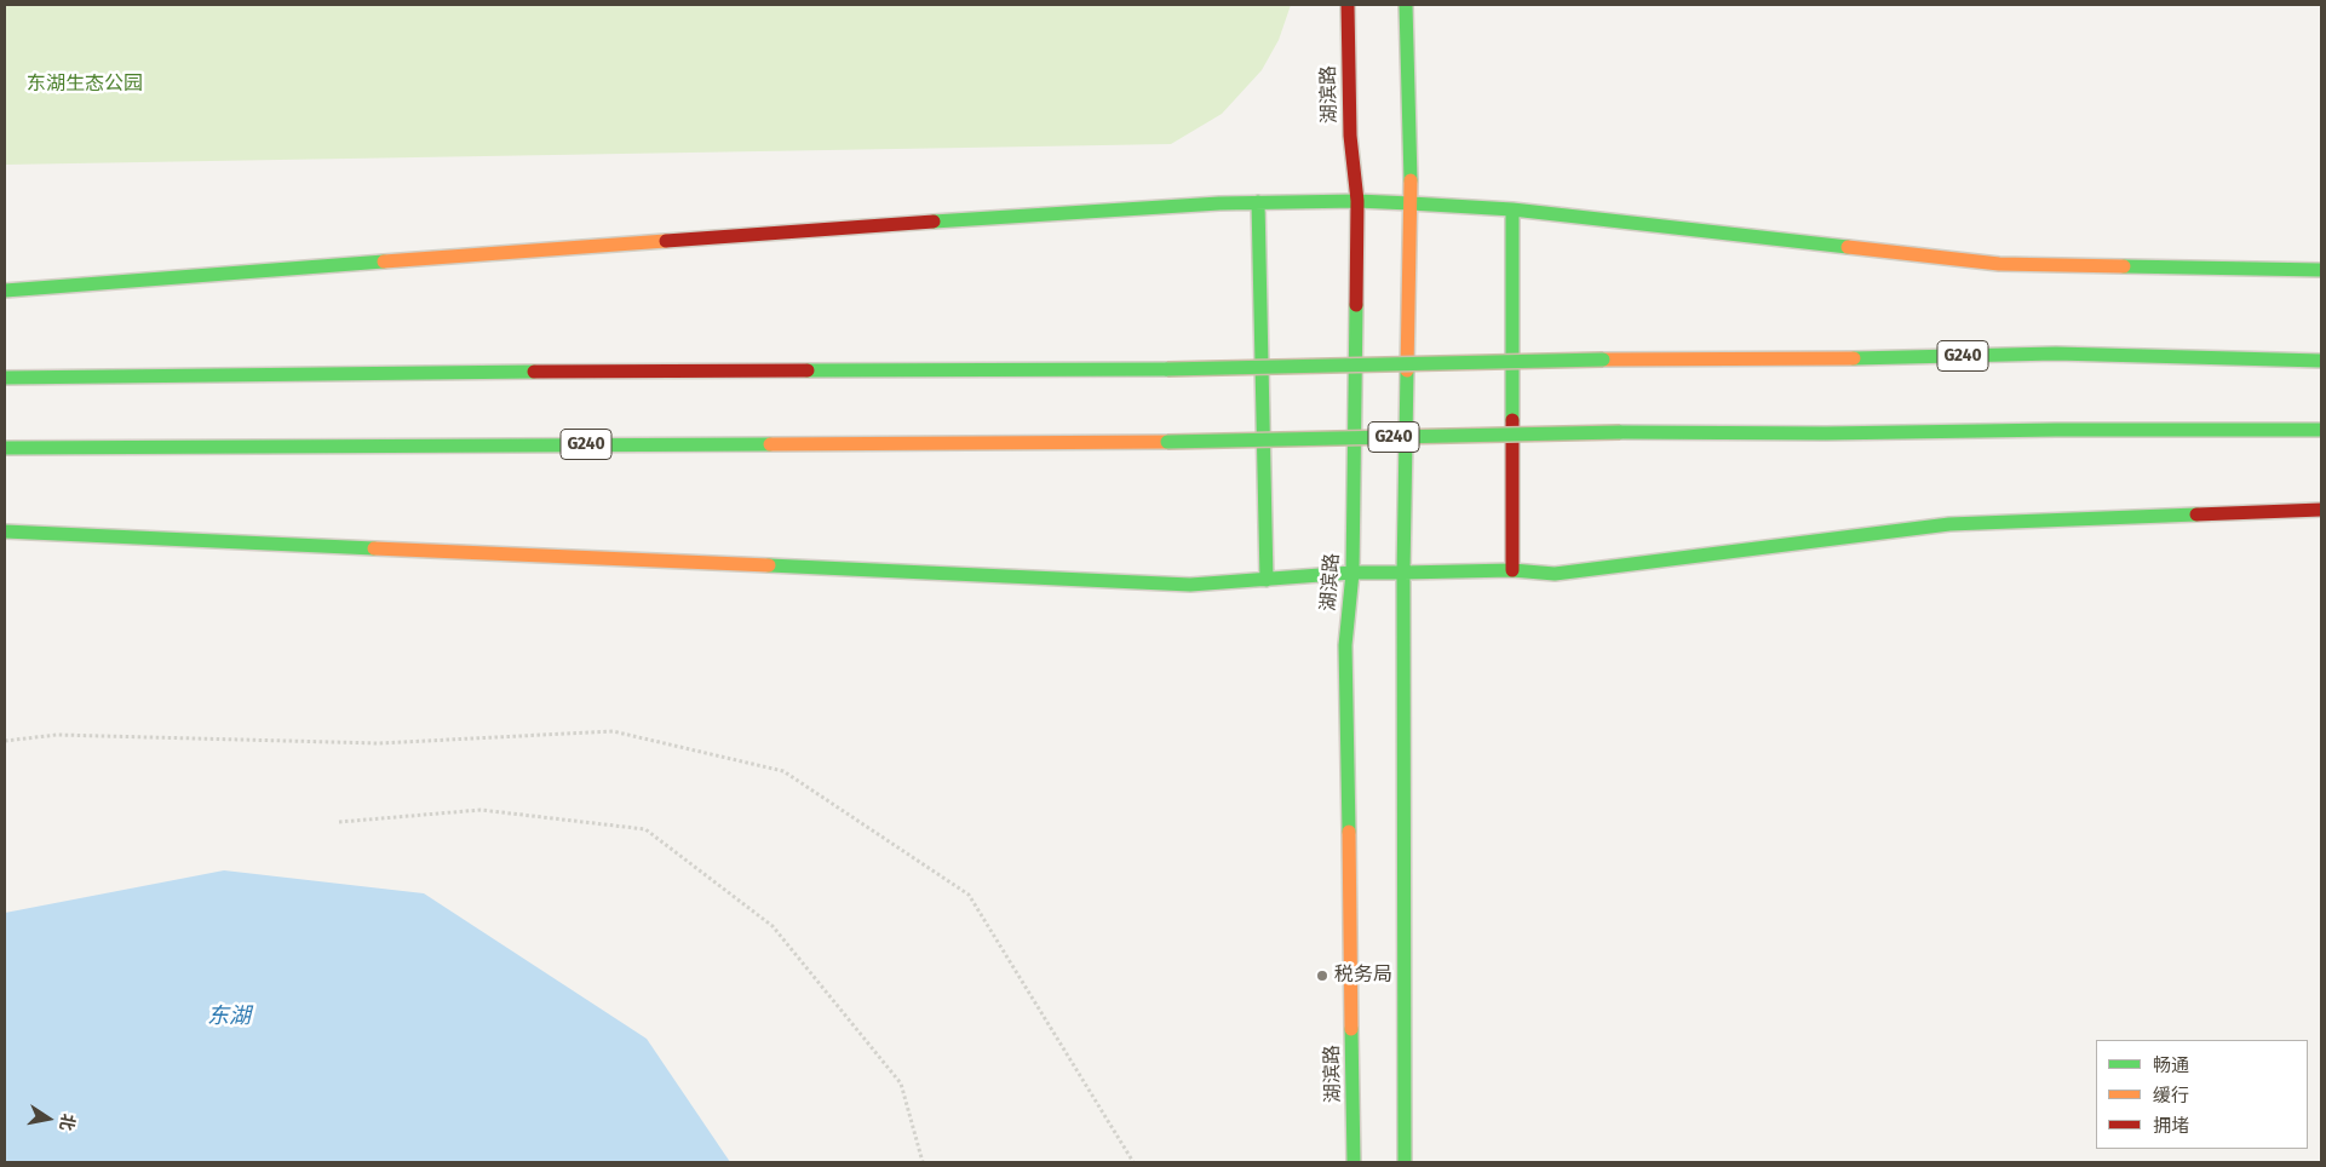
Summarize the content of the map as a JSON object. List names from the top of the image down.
{
  "streets": {
    "main road": ["湖滨路", "G240"]
  },
  "water": ["东湖"],
  "parks": ["东湖生态公园"],
  "places": ["税务局"],
  "legend": ["畅通", "缓行", "拥堵"],
  "north": "right"
}
